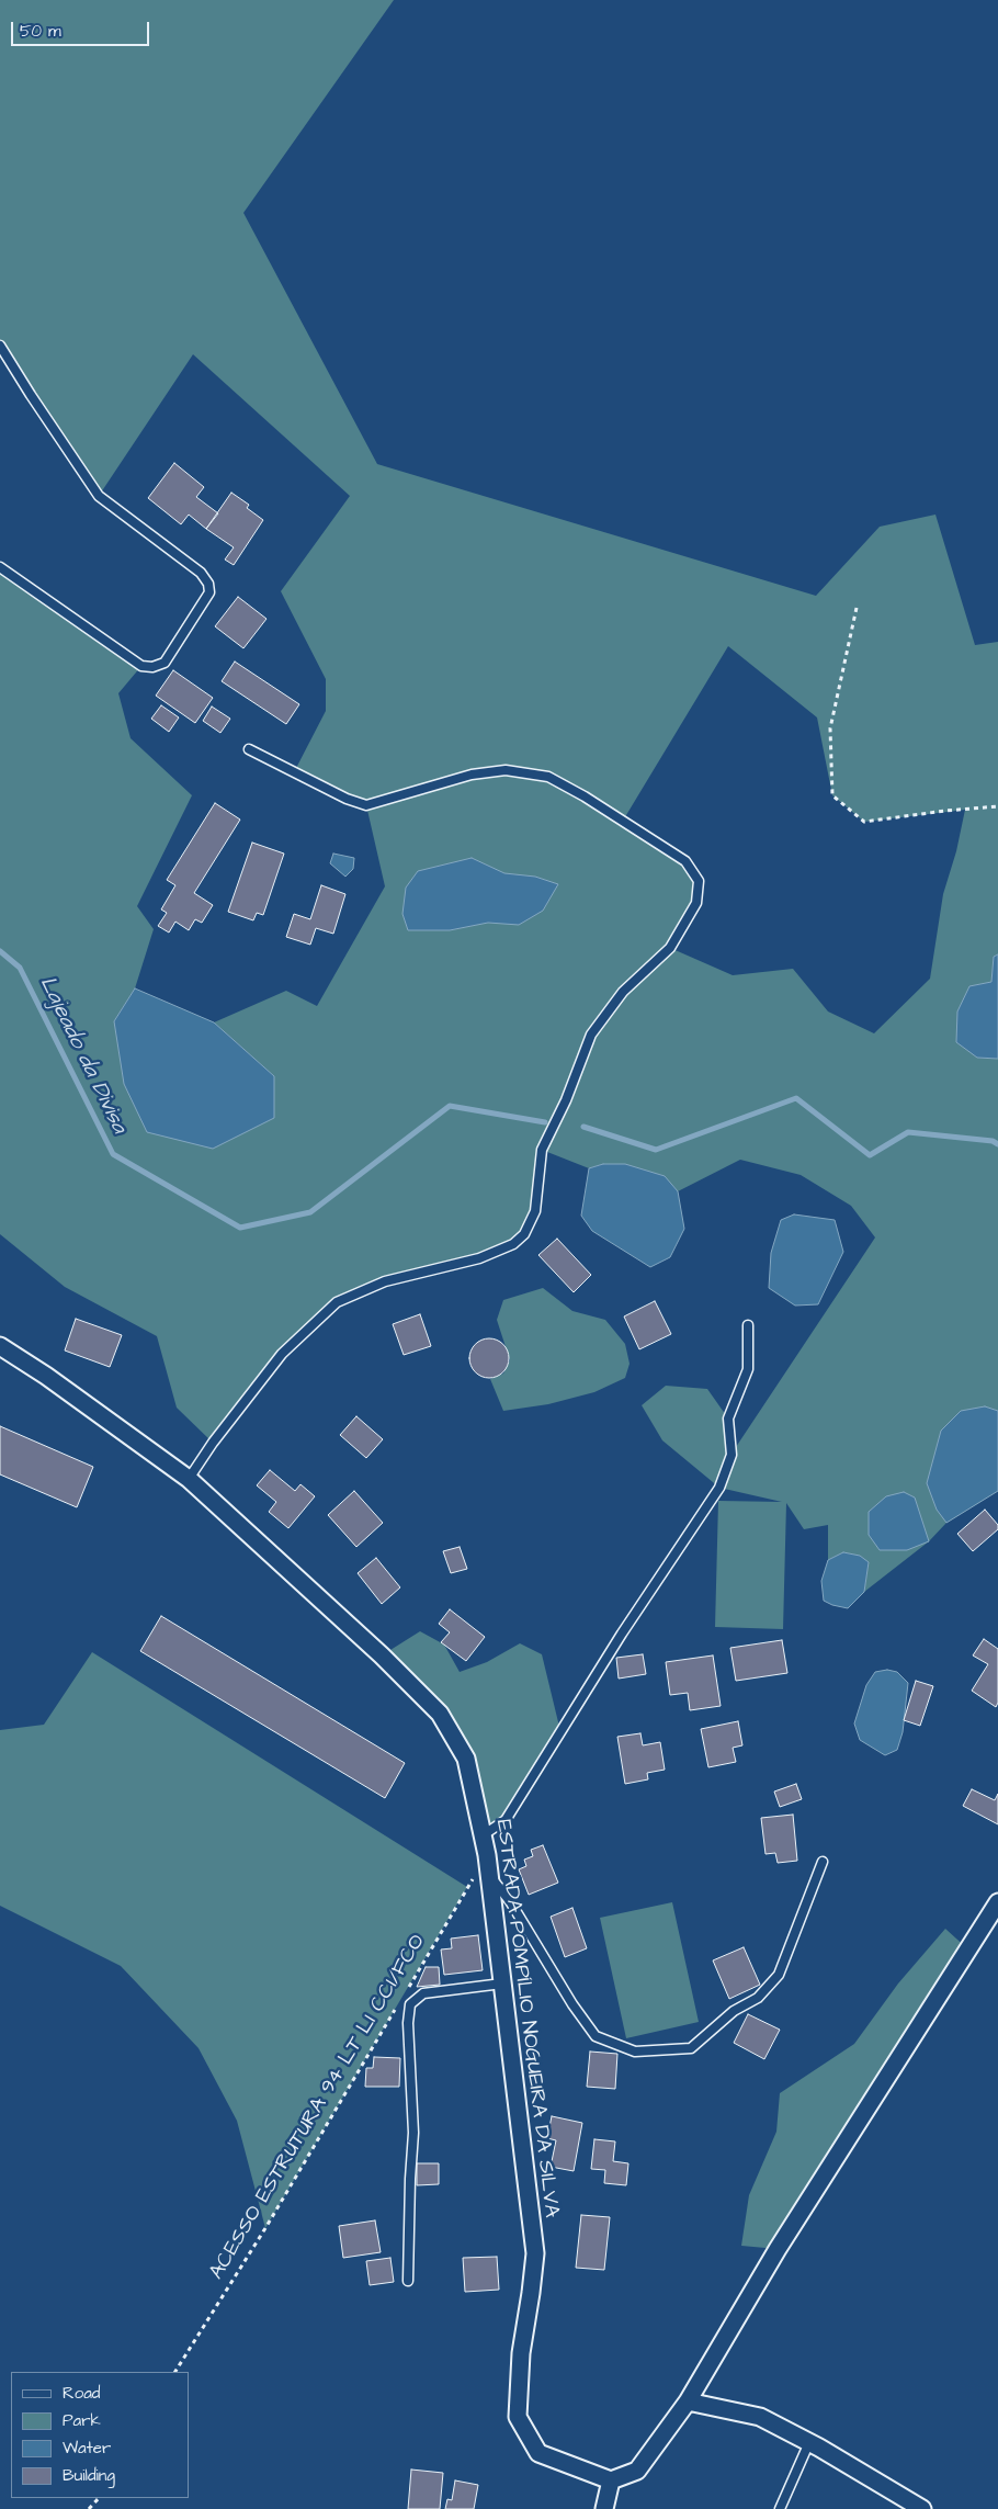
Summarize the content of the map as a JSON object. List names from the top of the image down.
{
  "streets": {
    "street": ["ESTRADA POMPÍLIO NOGUEIRA DA SILVA"],
    "path": ["ACESSO ESTRUTURA 94 LT LI CCI/FCO"]
  },
  "crossings": [
    ["ESTRADA POMPÍLIO NOGUEIRA DA SILVA", "ACESSO ESTRUTURA 94 LT LI CCI/FCO"]
  ],
  "water": ["Lajeado da Divisa"],
  "legend": [
    "Road",
    "Park",
    "Water",
    "Building"
  ],
  "scale_bar": "50 m"
}
